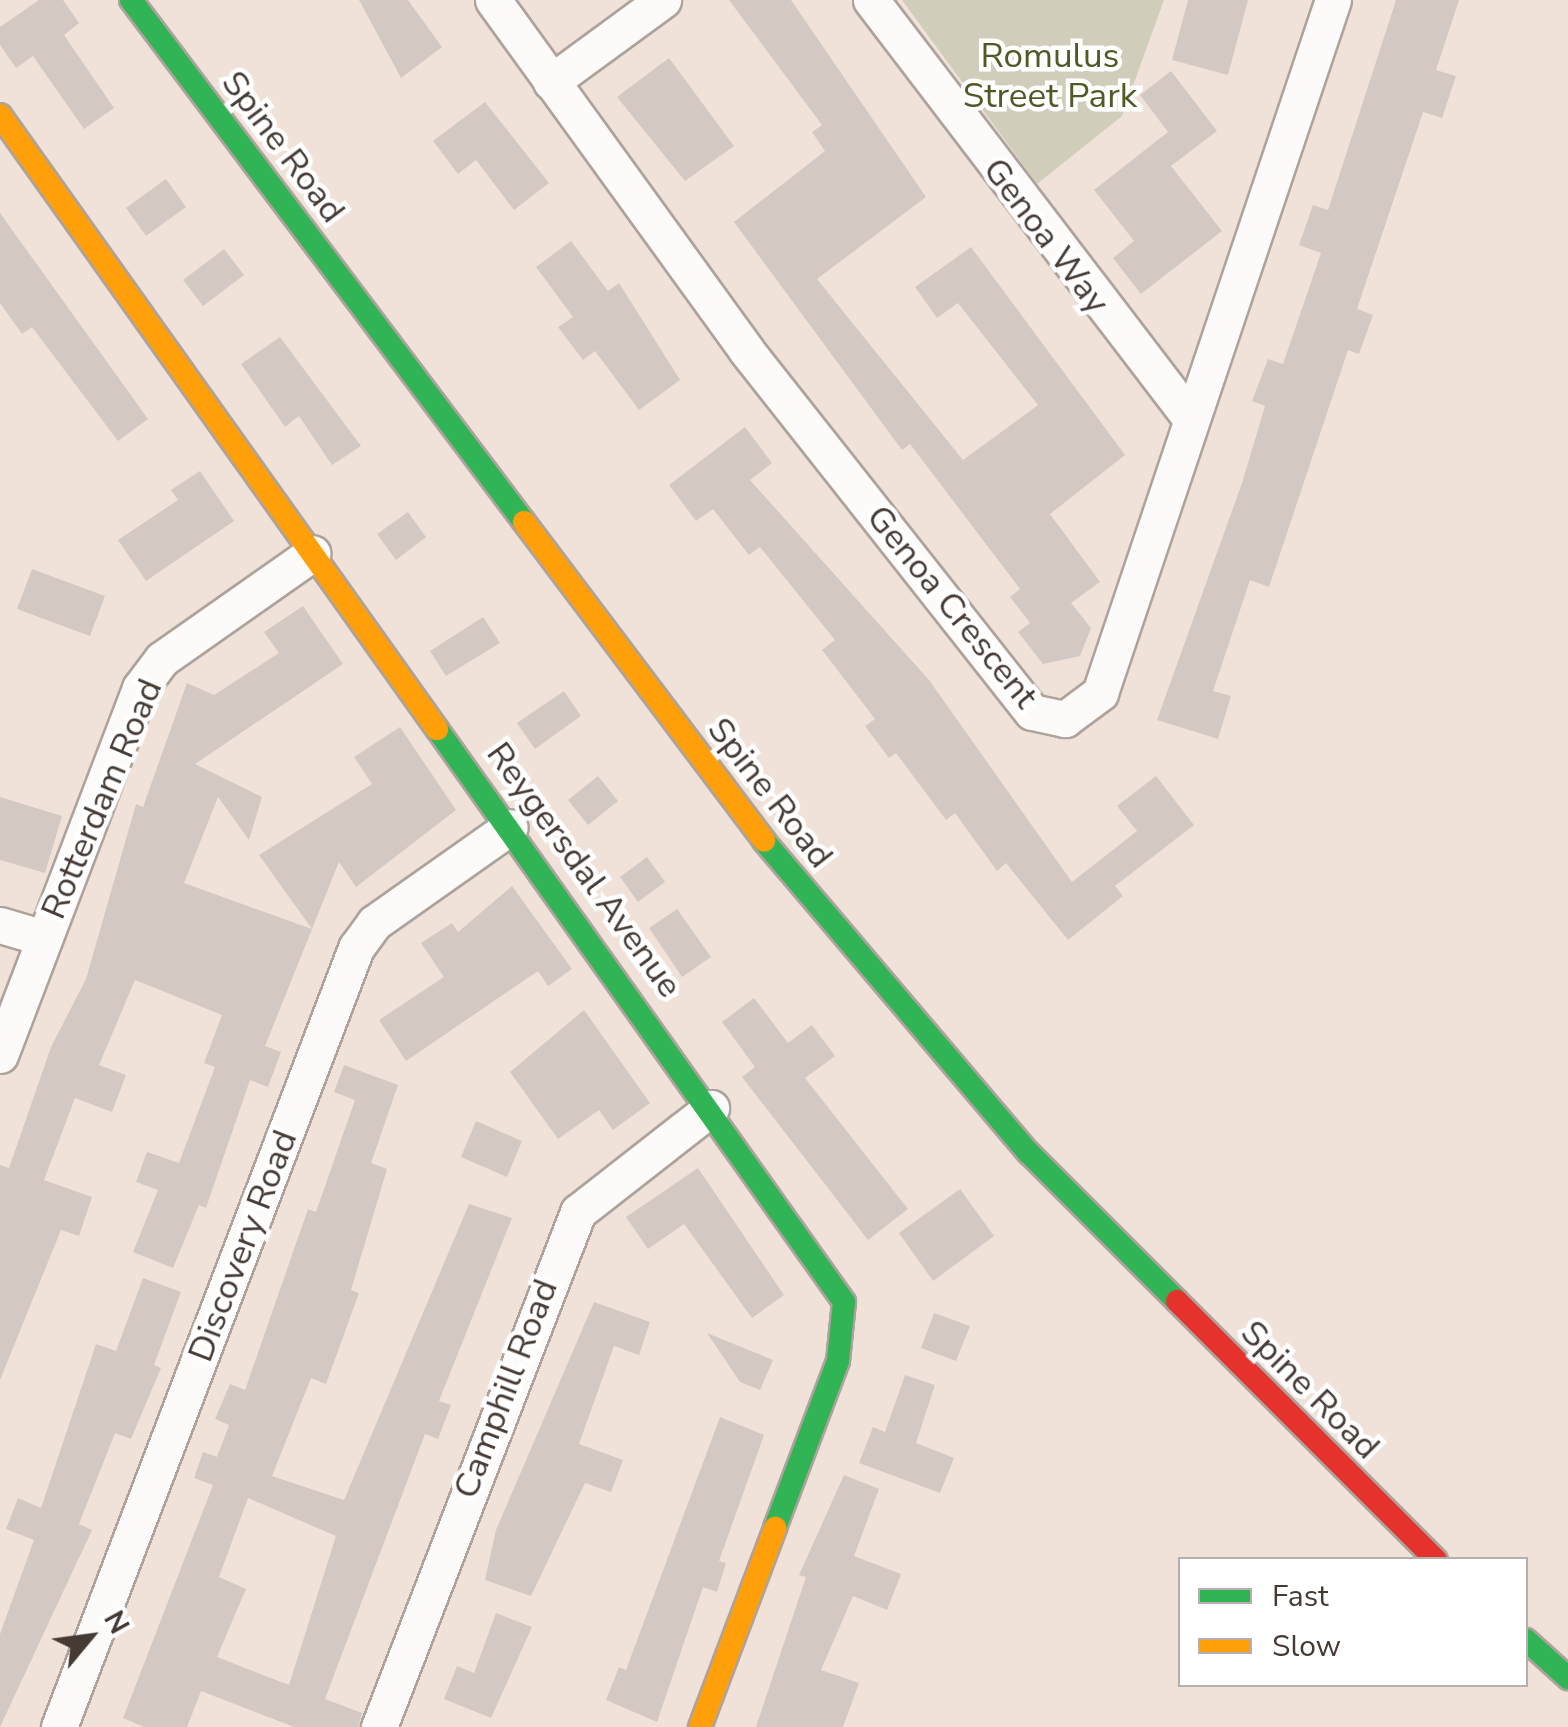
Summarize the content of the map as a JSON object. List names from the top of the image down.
{
  "streets": {
    "main road": ["Spine Road", "Reygersdal Avenue"],
    "street": [
      "Genoa Way",
      "Genoa Crescent",
      "Rotterdam Road",
      "Discovery Road",
      "Camphill Road"
    ]
  },
  "crossings": [
    ["Genoa Way", "Genoa Crescent"],
    ["Rotterdam Road", "Reygersdal Avenue"],
    ["Reygersdal Avenue", "Discovery Road"],
    ["Reygersdal Avenue", "Camphill Road"]
  ],
  "parks": ["Romulus Street Park"],
  "legend": ["Fast", "Slow"],
  "north": "top right"
}
